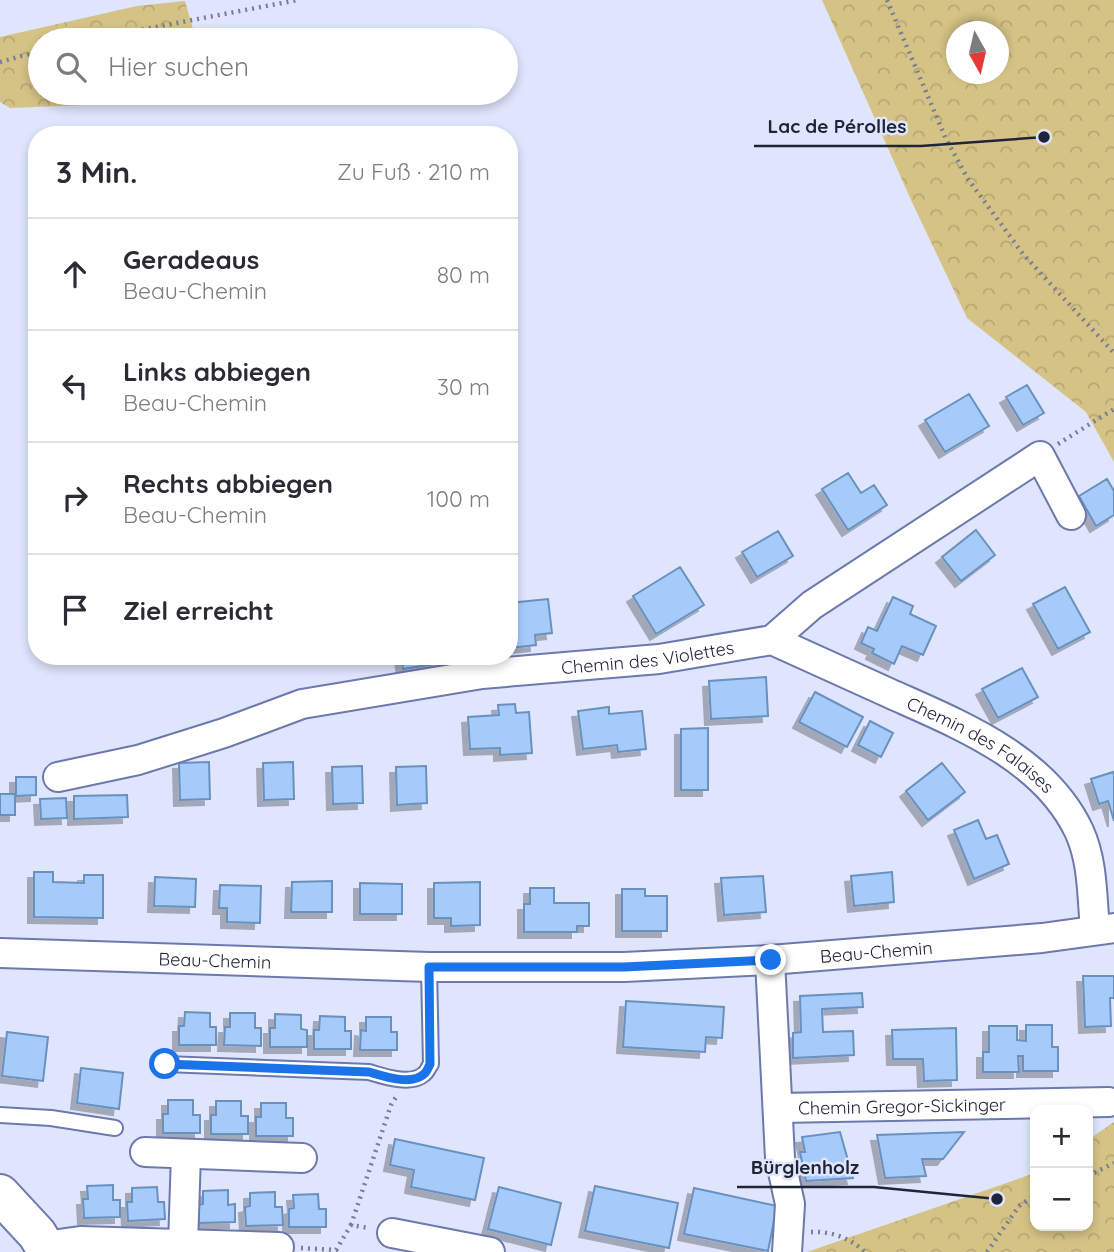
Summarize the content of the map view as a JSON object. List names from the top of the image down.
{
  "streets": {
    "street": [
      "Chemin des Violettes",
      "Chemin des Falaises",
      "Beau-Chemin",
      "Chemin Gregor-Sickinger"
    ]
  },
  "crossings": [
    ["Chemin des Violettes", "Chemin des Falaises"],
    ["Chemin des Falaises", "Beau-Chemin"],
    ["Beau-Chemin", "Chemin Gregor-Sickinger"]
  ],
  "places": ["Lac de Pérolles", "Bürglenholz"],
  "north": "bottom",
  "page": {
    "search": "Hier suchen",
    "heading": ["3 Min.", "Zu Fuß · 210 m"],
    "list": [
      ["Geradeaus", "Beau-Chemin", "80 m"],
      ["Links abbiegen", "Beau-Chemin", "30 m"],
      ["Rechts abbiegen", "Beau-Chemin", "100 m"],
      "Ziel erreicht"
    ],
    "map_buttons": ["+", "−"]
  }
}
